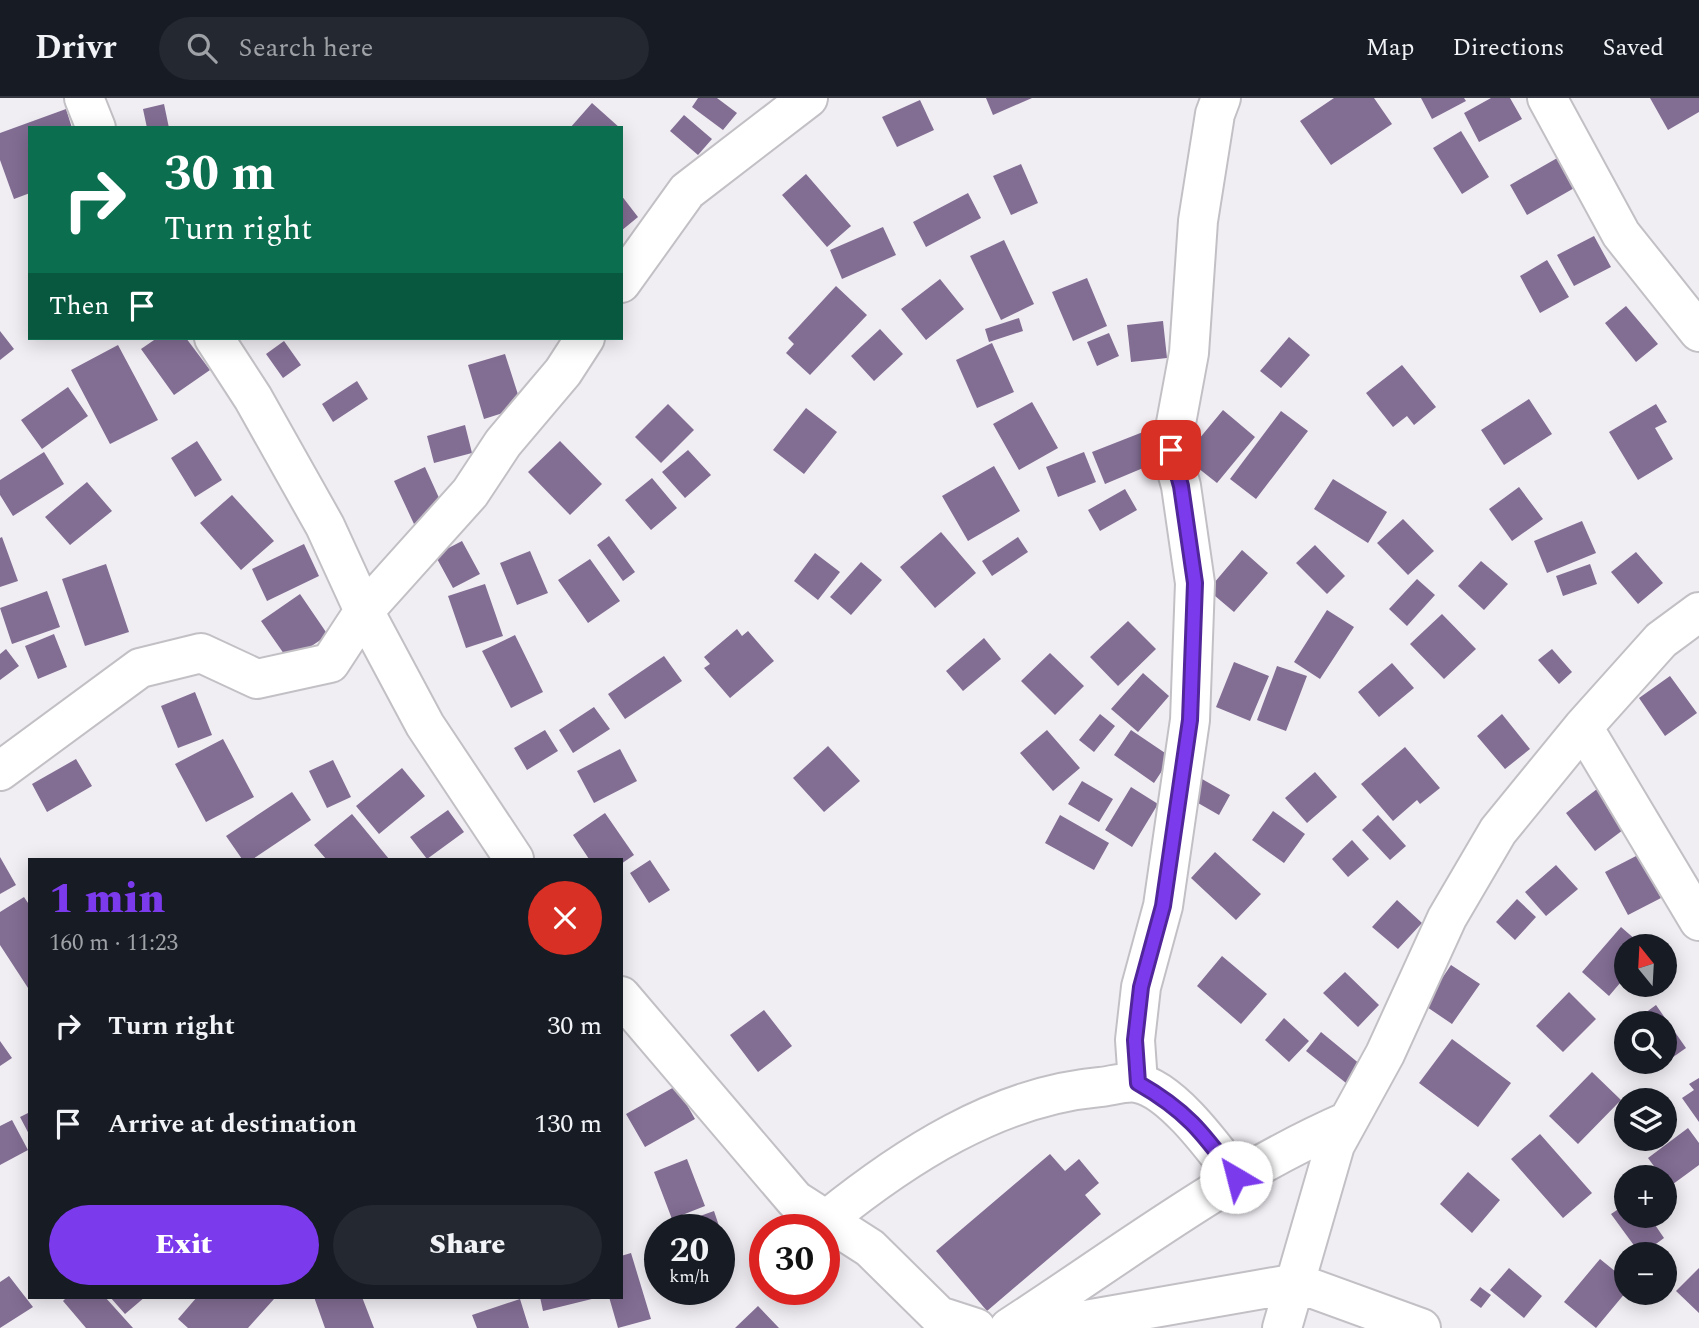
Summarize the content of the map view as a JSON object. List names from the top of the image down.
{
  "north": "top",
  "page": {
    "header": "Drivr",
    "search": "Search here",
    "nav": ["Map", "Directions", "Saved"],
    "turn": ["30 m", "Turn right"],
    "then": "Then",
    "heading": ["1 min", "160 m · 11:23"],
    "map_buttons": ["+", "−"],
    "list": [
      {
        "name": "Turn right",
        "value": "30 m"
      },
      {
        "name": "Arrive at destination",
        "value": "130 m"
      }
    ],
    "buttons": ["Exit", "Share"],
    "speed": "20 km/h",
    "limit": "30"
  }
}
